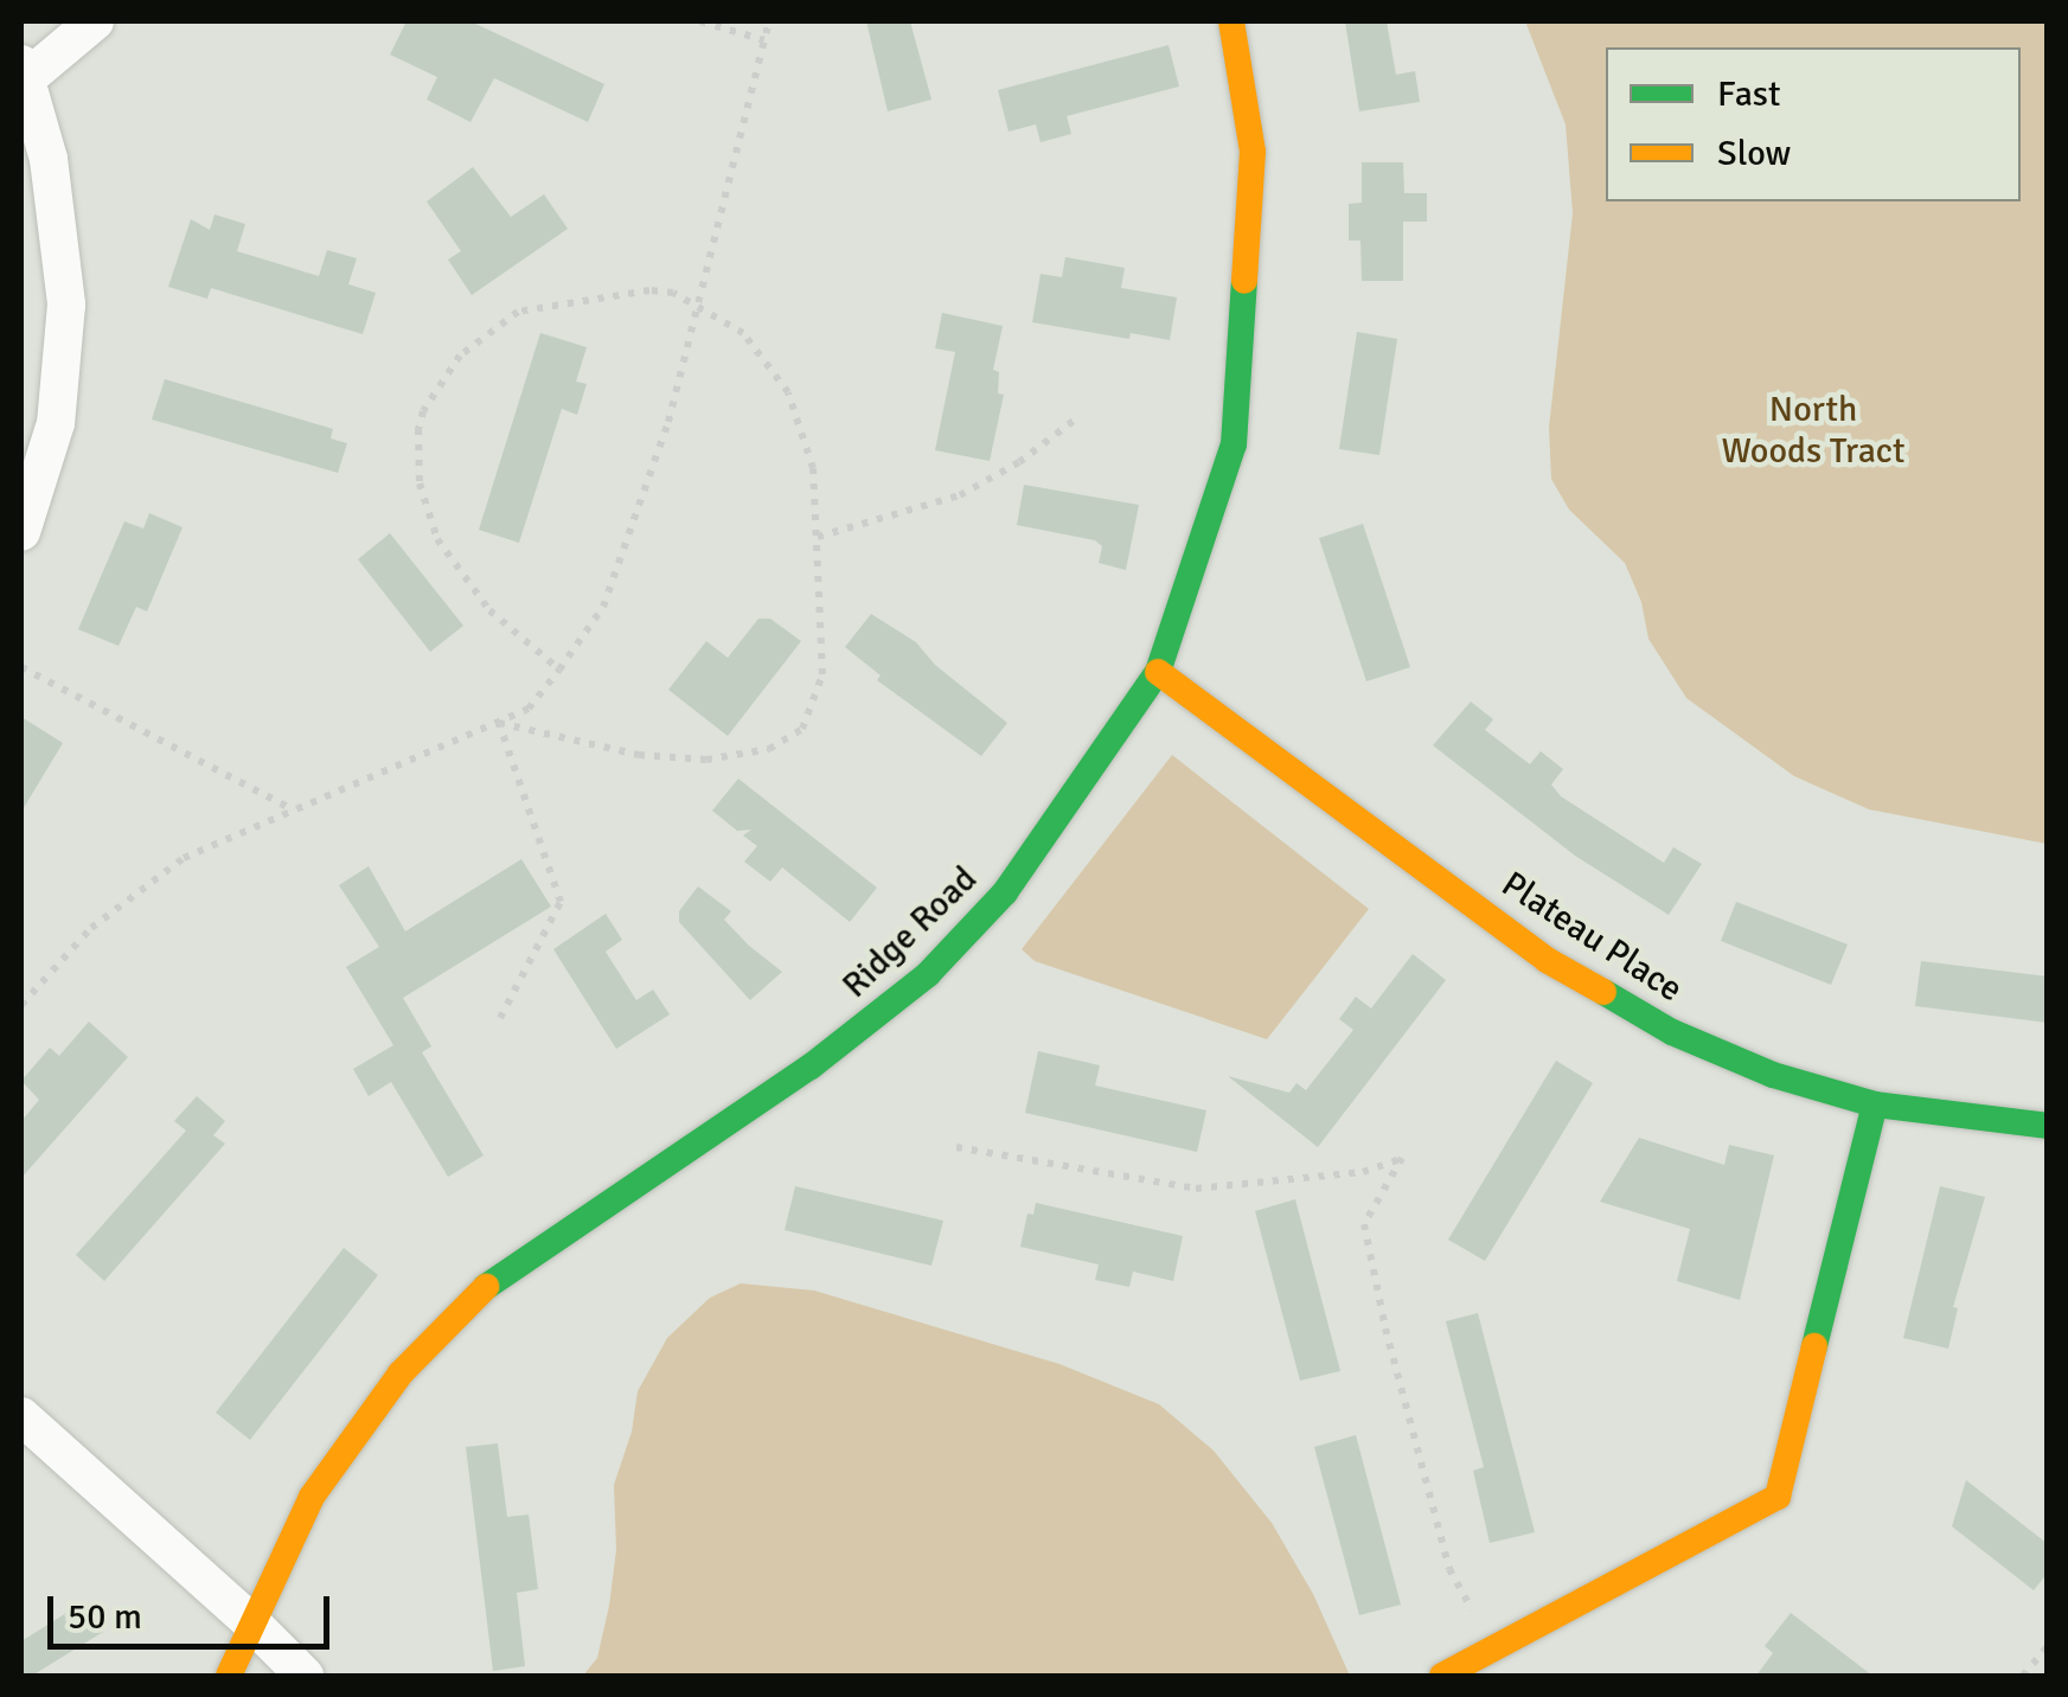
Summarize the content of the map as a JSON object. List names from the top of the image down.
{
  "streets": {
    "street": ["Ridge Road", "Plateau Place"]
  },
  "crossings": [
    ["Ridge Road", "Plateau Place"]
  ],
  "parks": ["North Woods Tract"],
  "legend": ["Fast", "Slow"],
  "scale_bar": "50 m"
}
